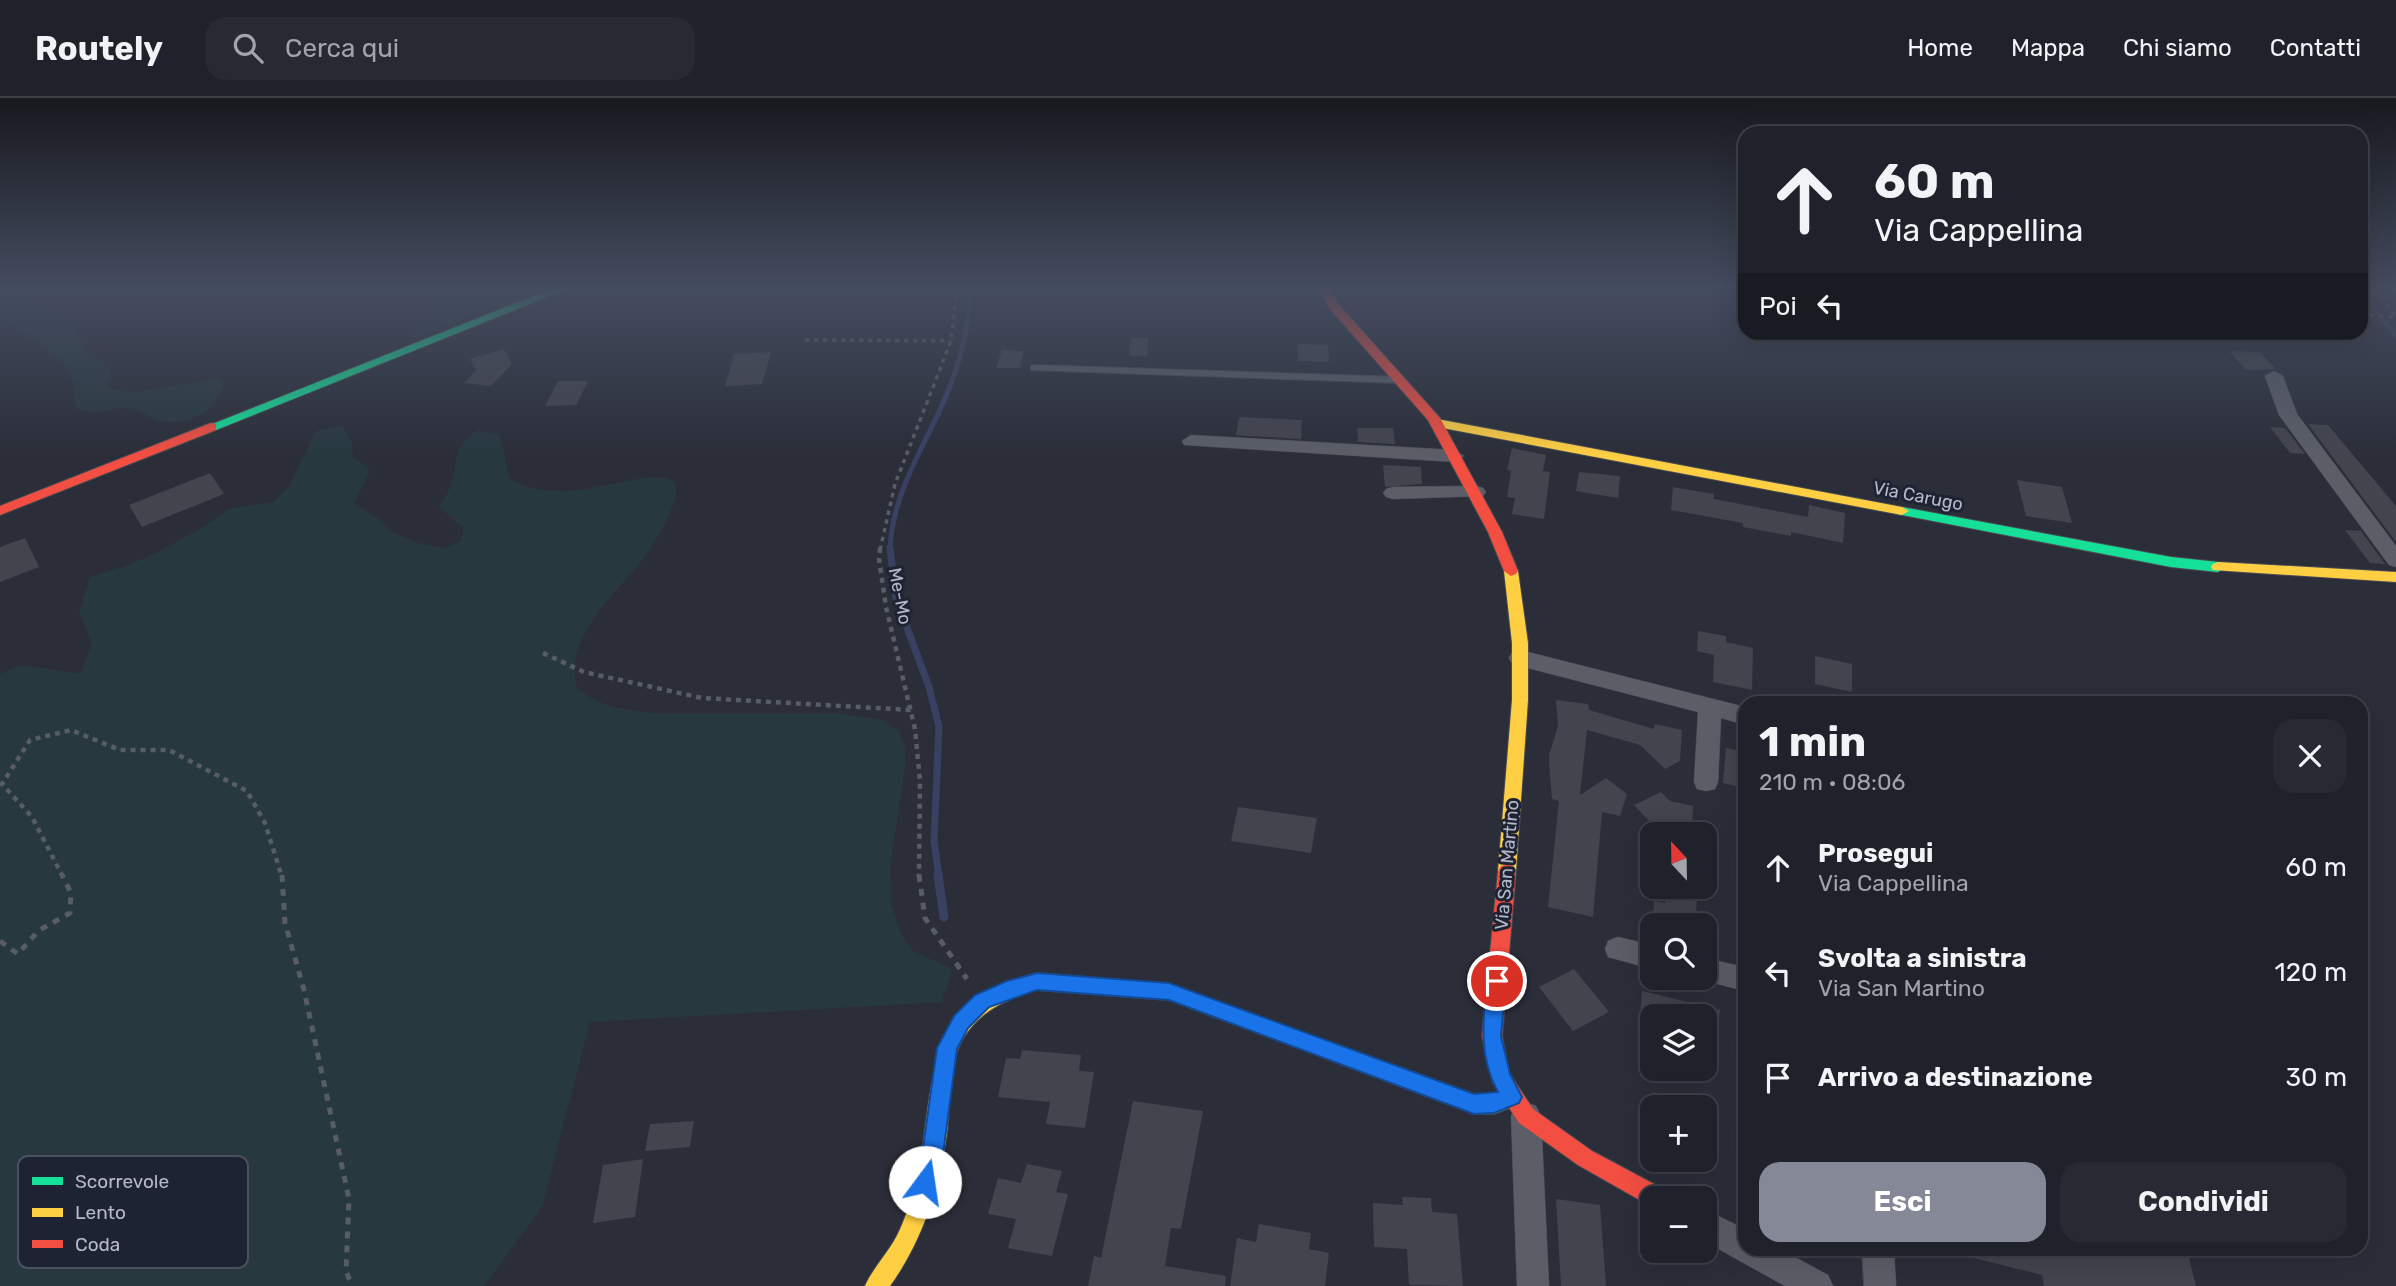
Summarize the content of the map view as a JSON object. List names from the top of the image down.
{
  "streets": {
    "street": ["Via Carugo", "Via San Martino"],
    "path": ["Me-Mo"]
  },
  "crossings": [
    ["Via Carugo", "Via San Martino"]
  ],
  "legend": ["Scorrevole", "Lento", "Coda"],
  "north": "top",
  "page": {
    "header": "Routely",
    "search": "Cerca qui",
    "nav": [
      "Home",
      "Mappa",
      "Chi siamo",
      "Contatti"
    ],
    "turn": ["60 m", "Via Cappellina"],
    "then": "Poi",
    "heading": ["1 min", "210 m · 08:06"],
    "list": [
      {
        "name": "Prosegui",
        "note": "Via Cappellina",
        "value": "60 m"
      },
      {
        "name": "Svolta a sinistra",
        "note": "Via San Martino",
        "value": "120 m"
      },
      {
        "name": "Arrivo a destinazione",
        "value": "30 m"
      }
    ],
    "map_buttons": ["+", "−"],
    "buttons": ["Esci", "Condividi"]
  }
}
